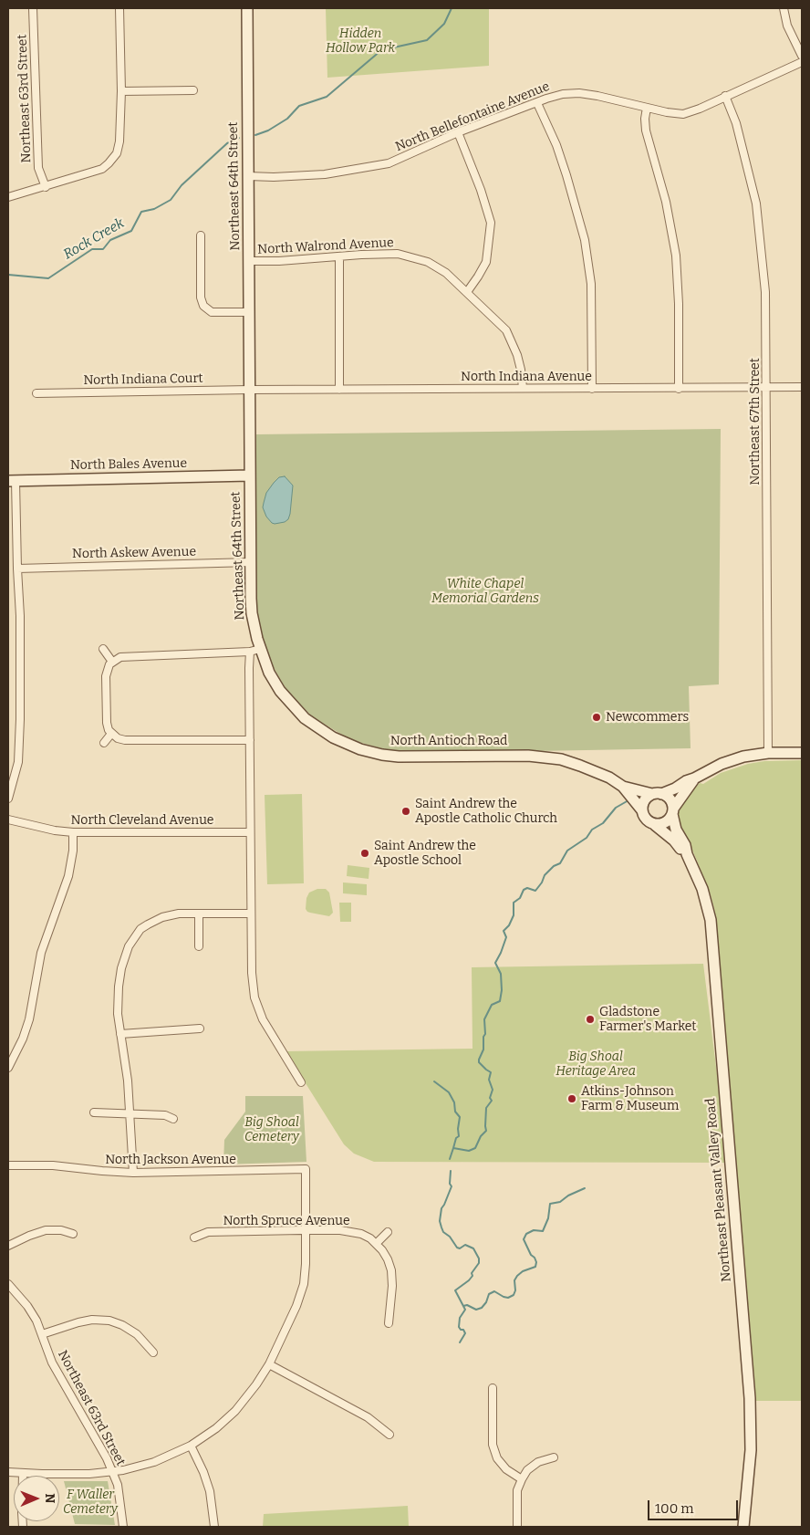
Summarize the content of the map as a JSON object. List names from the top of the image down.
{
  "streets": {
    "street": [
      "Northeast 63rd Street",
      "North Bellefontaine Avenue",
      "Northeast 64th Street",
      "North Walrond Avenue",
      "North Indiana Avenue",
      "North Indiana Court",
      "Northeast 67th Street",
      "North Bales Avenue",
      "North Askew Avenue",
      "North Antioch Road",
      "North Cleveland Avenue",
      "North Jackson Avenue",
      "Northeast Pleasant Valley Road",
      "North Spruce Avenue"
    ]
  },
  "crossings": [
    ["North Bellefontaine Avenue", "Northeast 64th Street"],
    ["North Bellefontaine Avenue", "Northeast 67th Street"],
    ["Northeast 64th Street", "North Walrond Avenue"],
    ["Northeast 64th Street", "North Indiana Avenue"],
    ["Northeast 64th Street", "North Indiana Court"],
    ["Northeast 64th Street", "North Bales Avenue"],
    ["Northeast 64th Street", "North Askew Avenue"],
    ["Northeast 64th Street", "North Antioch Road"],
    ["Northeast 64th Street", "North Cleveland Avenue"],
    ["North Walrond Avenue", "North Indiana Avenue"],
    ["North Indiana Avenue", "North Indiana Court"],
    ["North Indiana Avenue", "Northeast 67th Street"],
    ["North Antioch Road", "Northeast Pleasant Valley Road"],
    ["North Jackson Avenue", "North Spruce Avenue"]
  ],
  "water": ["Rock Creek"],
  "parks": [
    "Hidden Hollow Park",
    "White Chapel Memorial Gardens",
    "Big Shoal Heritage Area",
    "Big Shoal Cemetery",
    "F Waller Cemetery"
  ],
  "places": [
    "Newcommers",
    "Saint Andrew the Apostle Catholic Church",
    "Saint Andrew the Apostle School",
    "Gladstone Farmer's Market",
    "Atkins-Johnson Farm & Museum"
  ],
  "scale_bar": "100 m",
  "north": "right"
}
